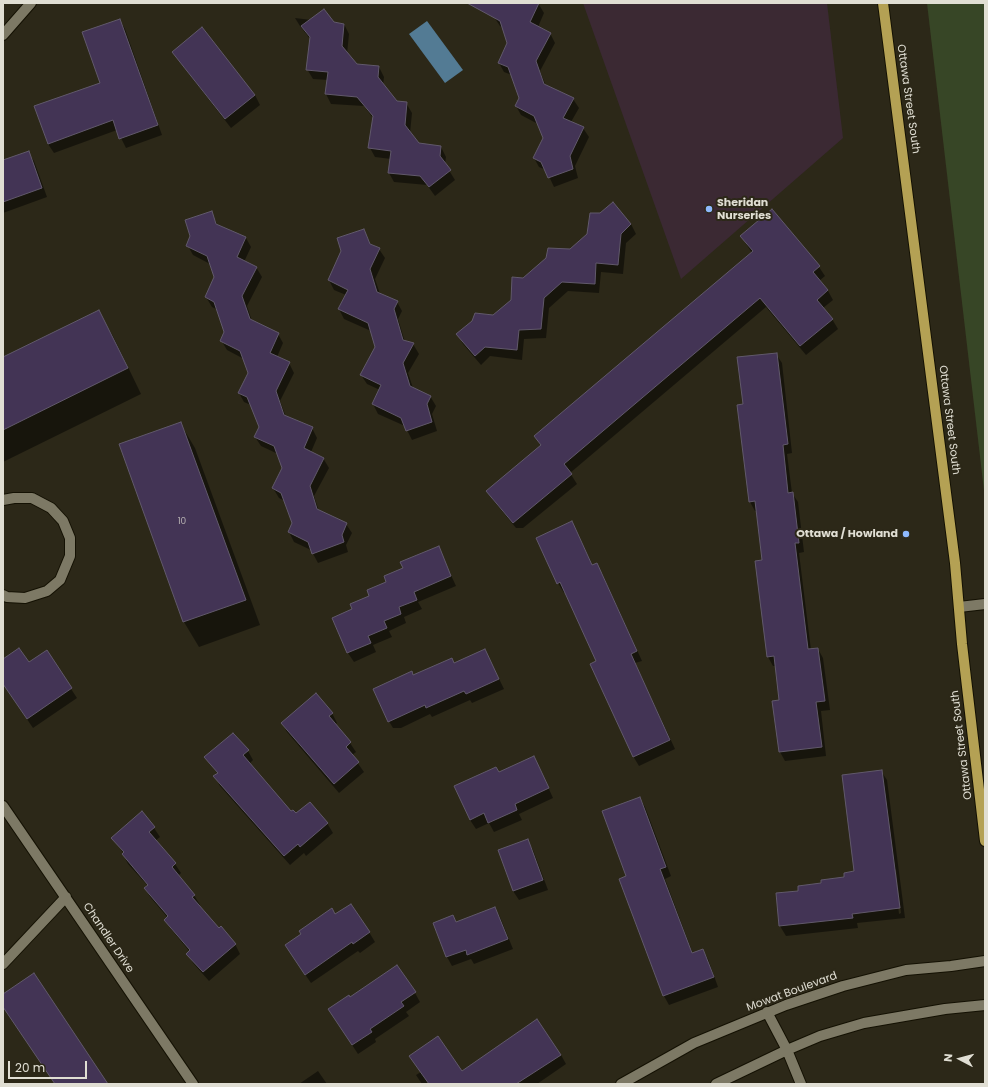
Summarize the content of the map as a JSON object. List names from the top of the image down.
{
  "streets": {
    "main road": ["Ottawa Street South"],
    "street": ["Chandler Drive", "Mowat Boulevard"]
  },
  "places": ["Sheridan Nurseries", "Ottawa / Howland"],
  "house_numbers": ["10"],
  "scale_bar": "20 m",
  "north": "left"
}
